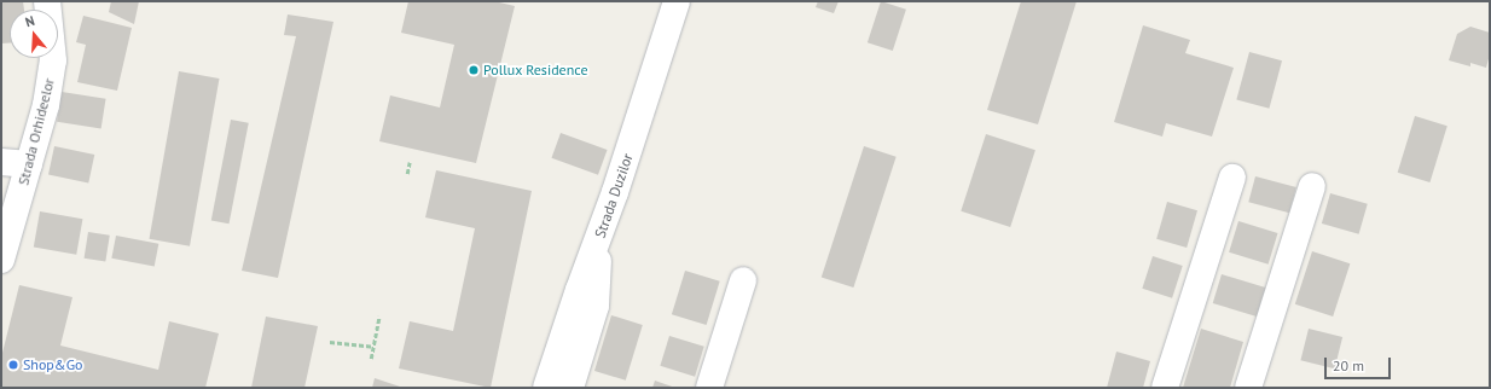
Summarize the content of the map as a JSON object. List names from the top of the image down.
{
  "streets": {
    "street": ["Strada Orhideelor", "Strada Duzilor"]
  },
  "places": ["Pollux Residence", "Shop&Go"],
  "scale_bar": "20 m",
  "north": "top"
}
